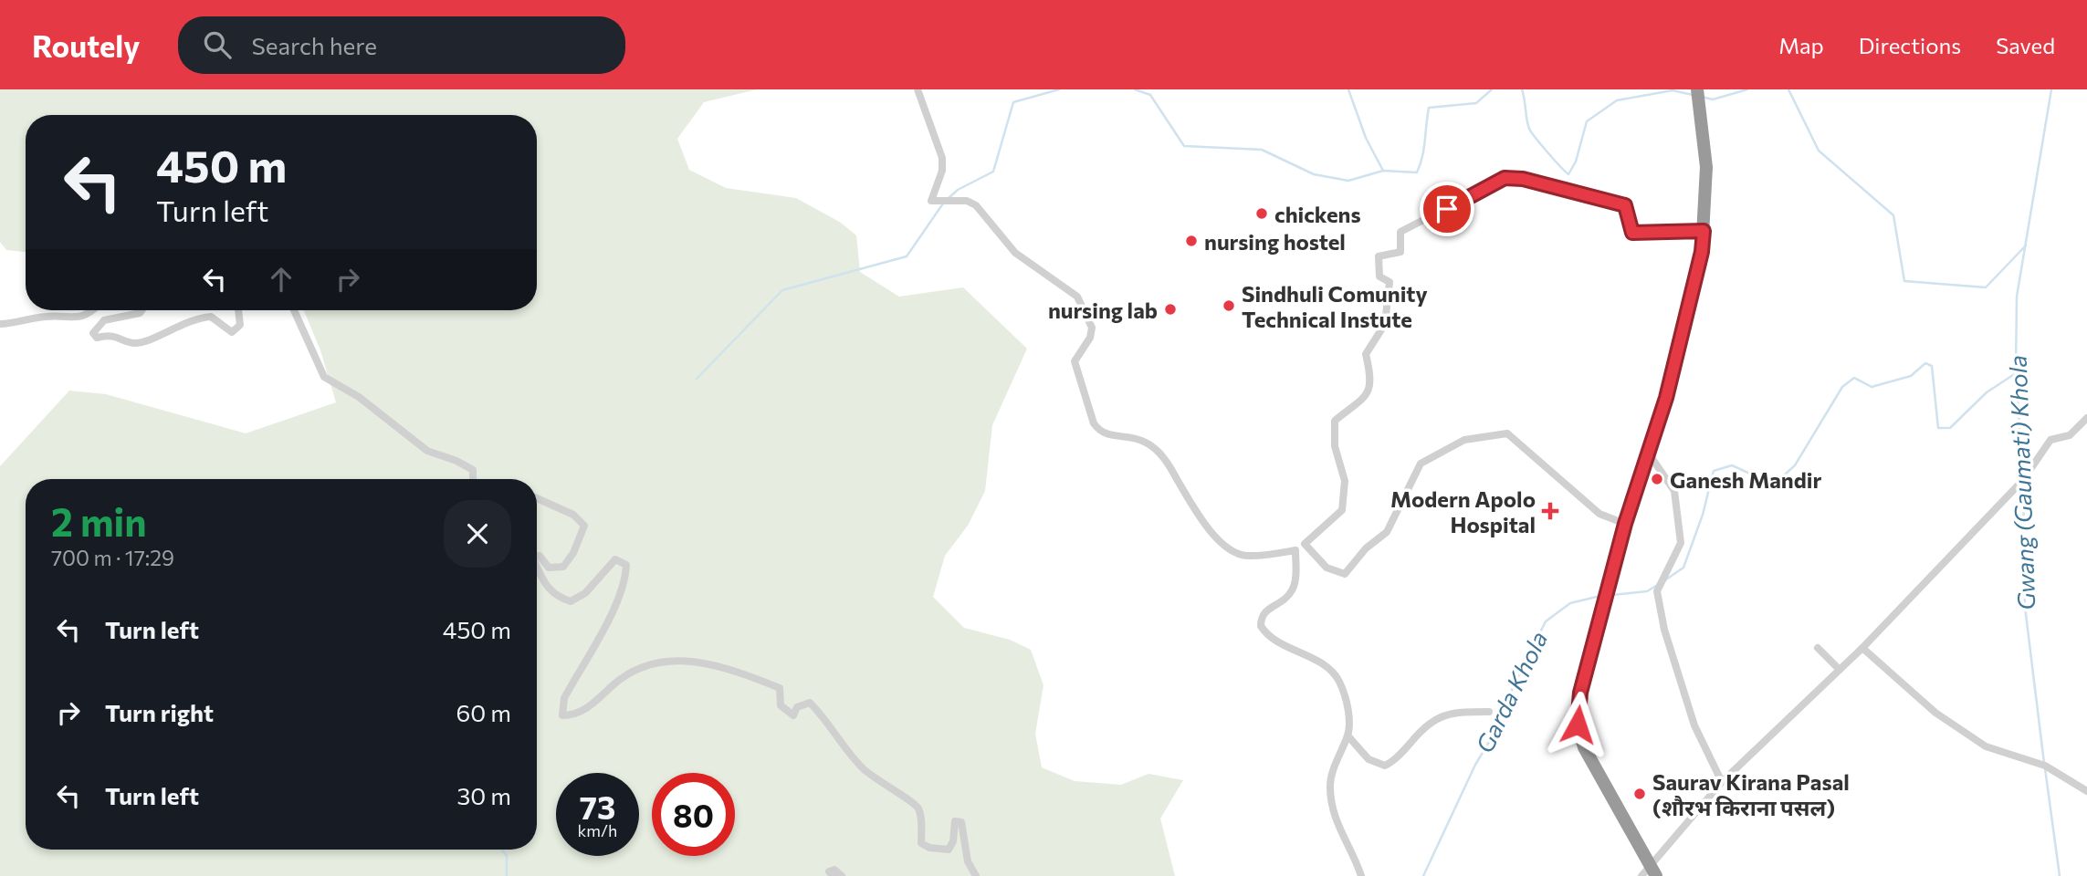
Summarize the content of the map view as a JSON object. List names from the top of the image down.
{
  "water": ["Gwang (Gaumati) Khola", "Garda Khola"],
  "places": {
    "other": [
      "chickens",
      "nursing hostel",
      "Sindhuli Comunity Technical Instute",
      "nursing lab",
      "Ganesh Mandir",
      "Saurav Kirana Pasal (शौरभ किराना पसल)"
    ],
    "health": ["Modern Apolo Hospital"]
  },
  "page": {
    "header": "Routely",
    "search": "Search here",
    "nav": ["Map", "Directions", "Saved"],
    "turn": ["450 m", "Turn left"],
    "heading": ["2 min", "700 m · 17:29"],
    "list": [
      {
        "name": "Turn left",
        "value": "450 m"
      },
      {
        "name": "Turn right",
        "value": "60 m"
      },
      {
        "name": "Turn left",
        "value": "30 m"
      }
    ],
    "speed": "73 km/h",
    "limit": "80"
  }
}
